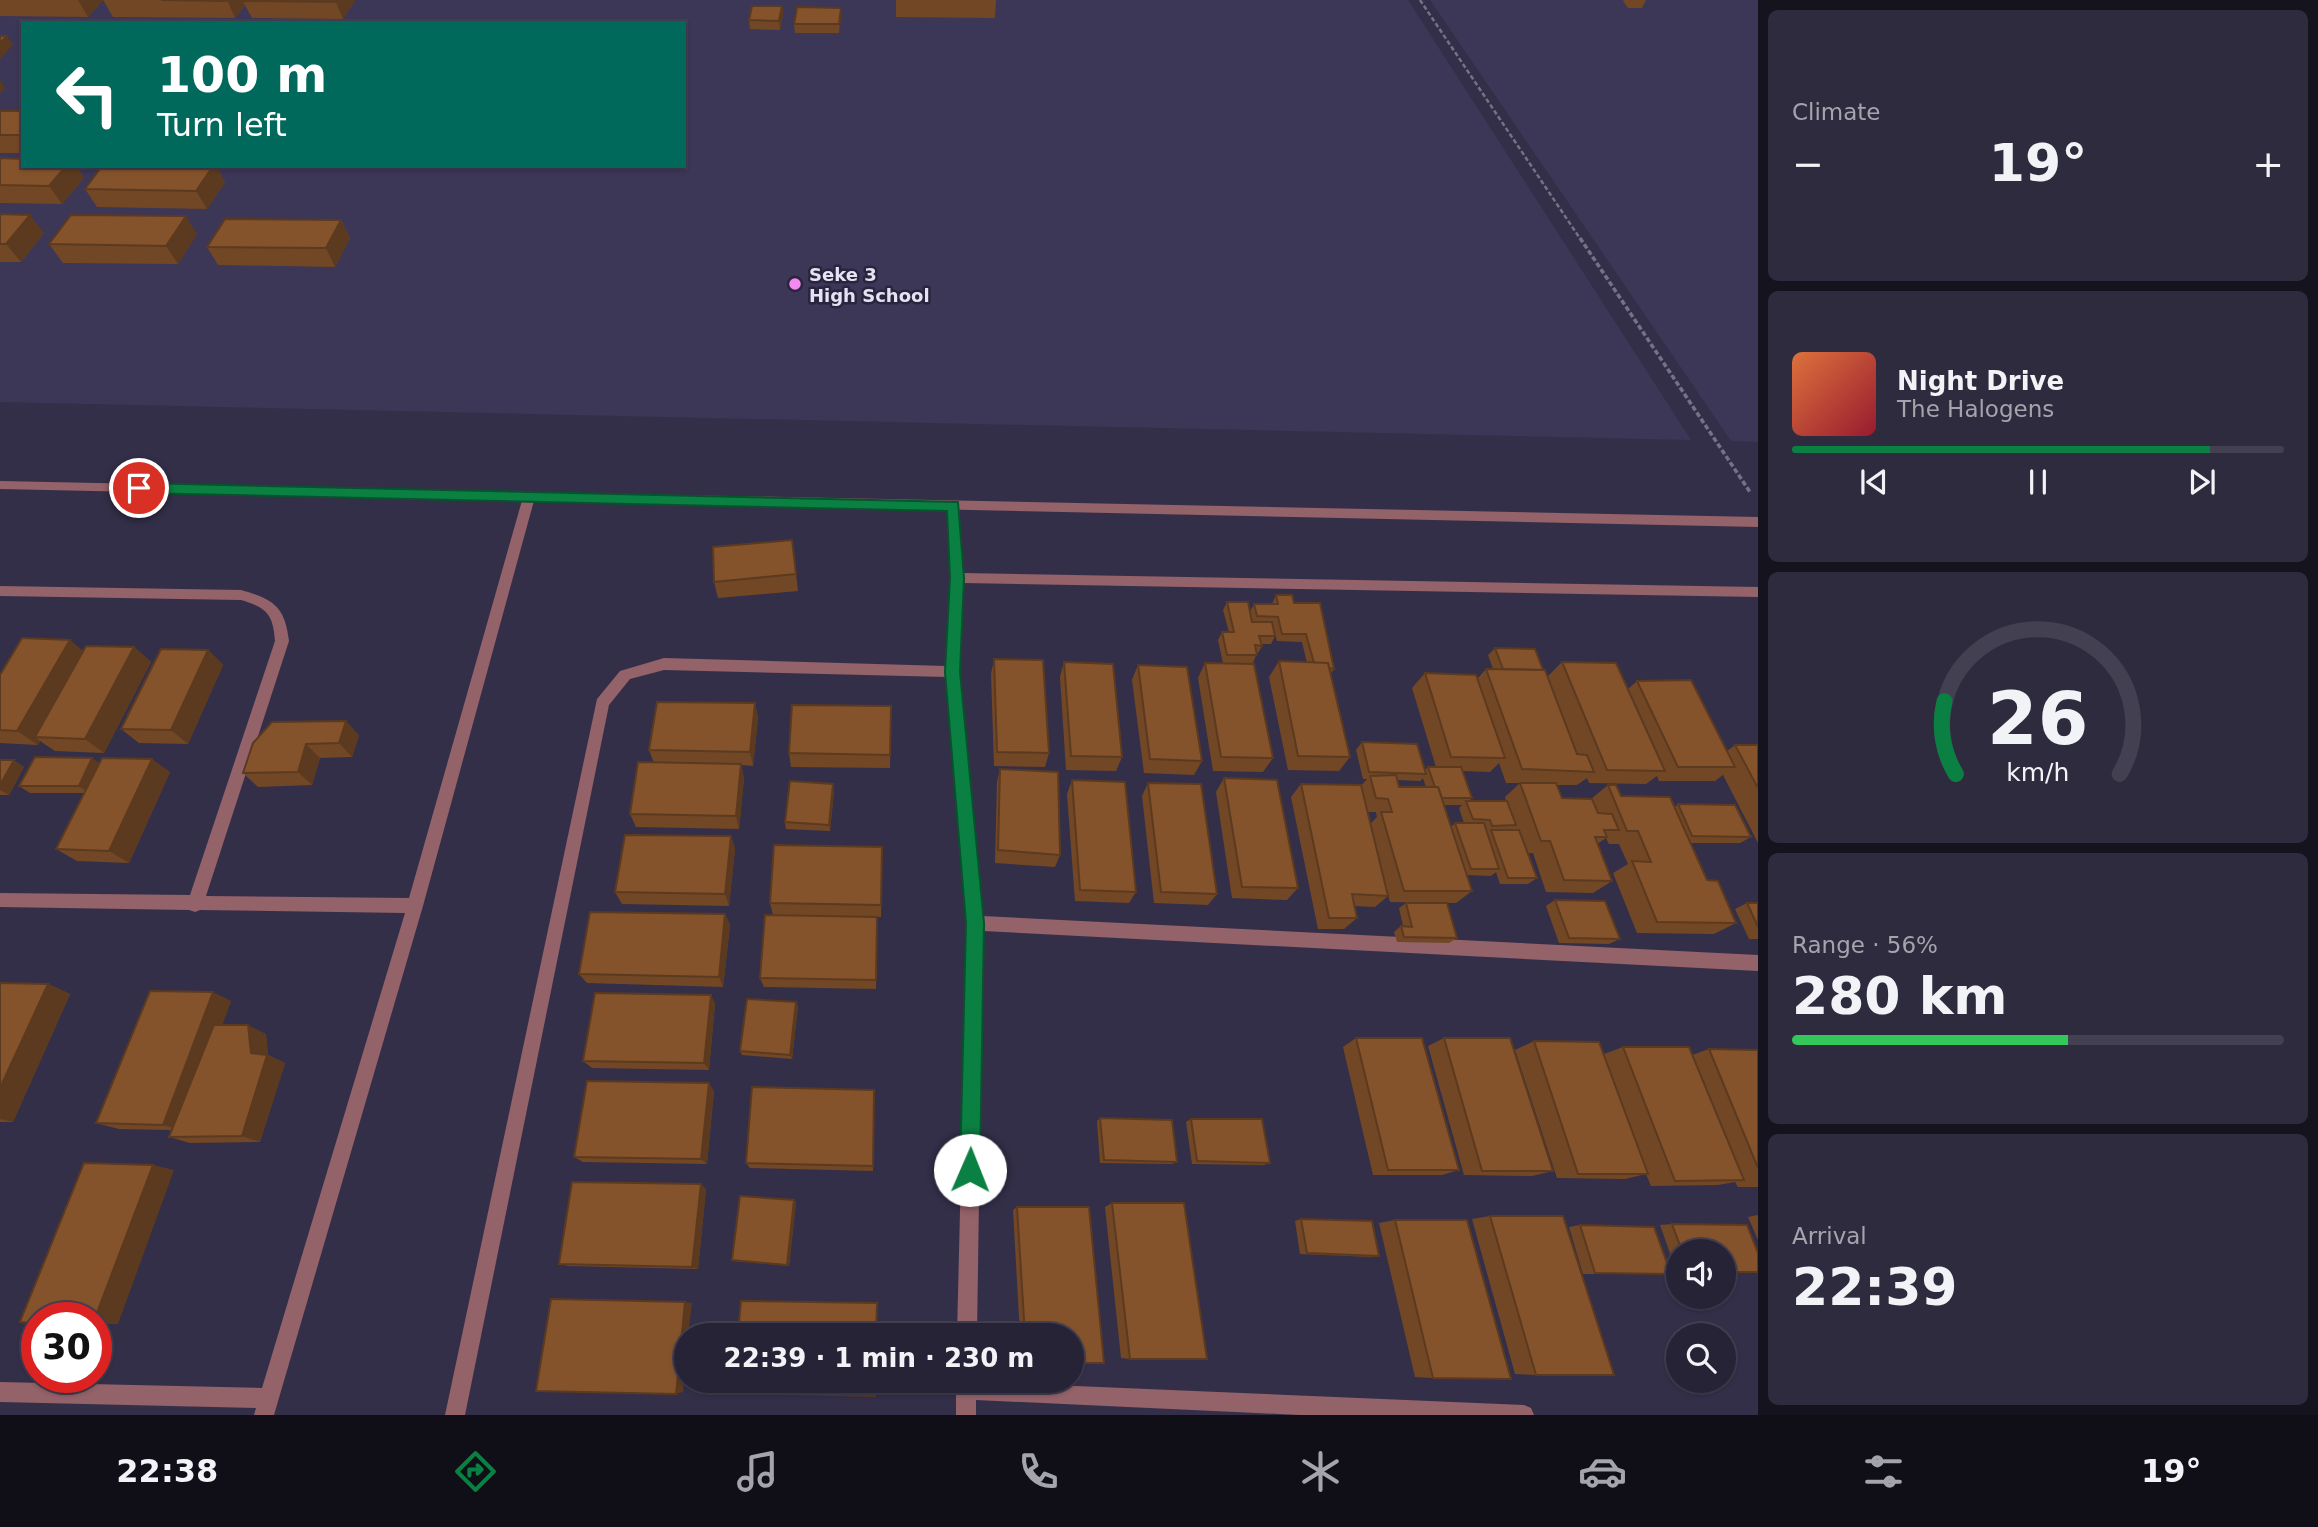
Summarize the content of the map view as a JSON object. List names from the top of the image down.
{
  "places": ["Seke 3 High School"],
  "page": {
    "tile": [
      "Climate",
      ["Range · 56%", "280 km"],
      ["Arrival", "22:39"]
    ],
    "turn": ["100 m", "Turn left"],
    "heat": ["−", "19°", "+"],
    "song": ["Night Drive", "The Halogens"],
    "limit": "30",
    "trip": "22:39 · 1 min · 230 m",
    "tabs": ["22:38", "19°"],
    "gauge": ["26", "km/h"]
  }
}
